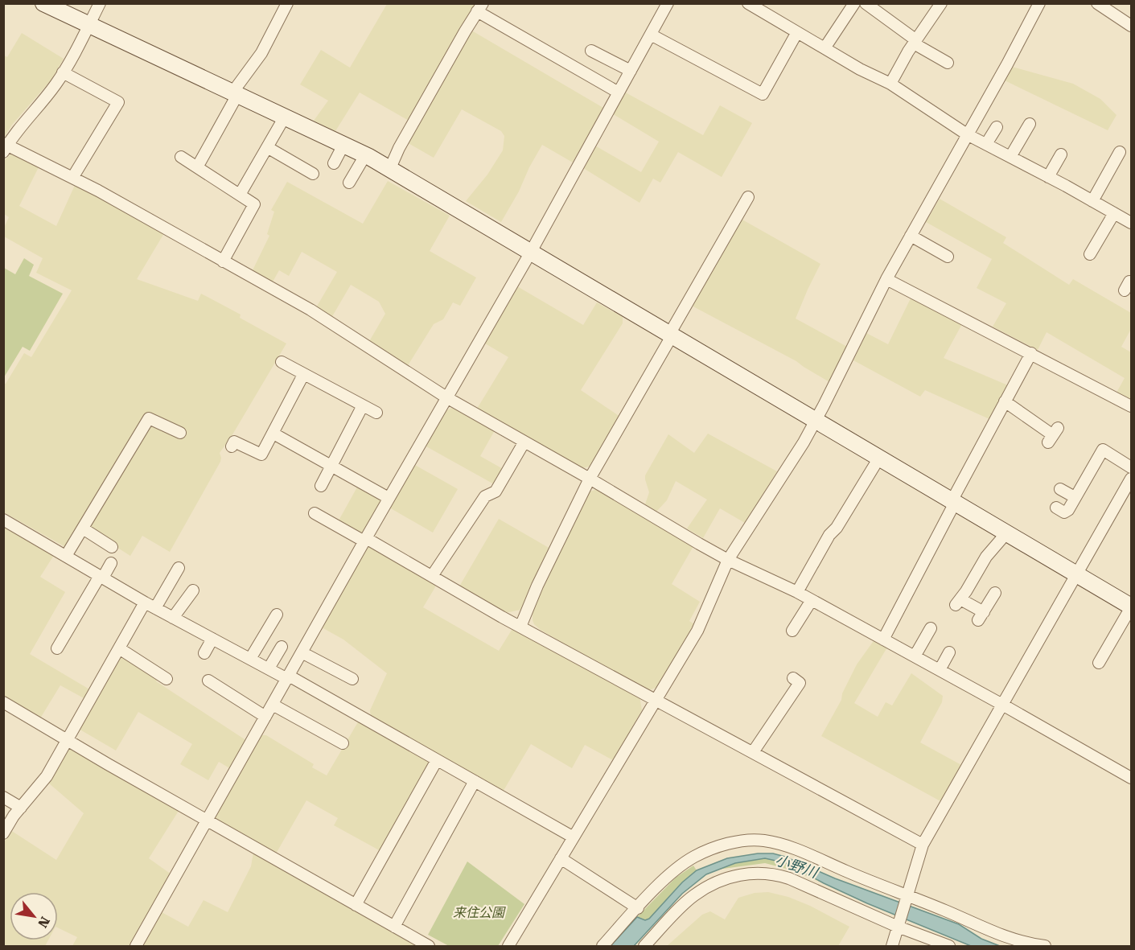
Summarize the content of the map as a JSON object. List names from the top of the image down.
{
  "water": ["小野川"],
  "parks": ["来住公園"],
  "north": "bottom right"
}
